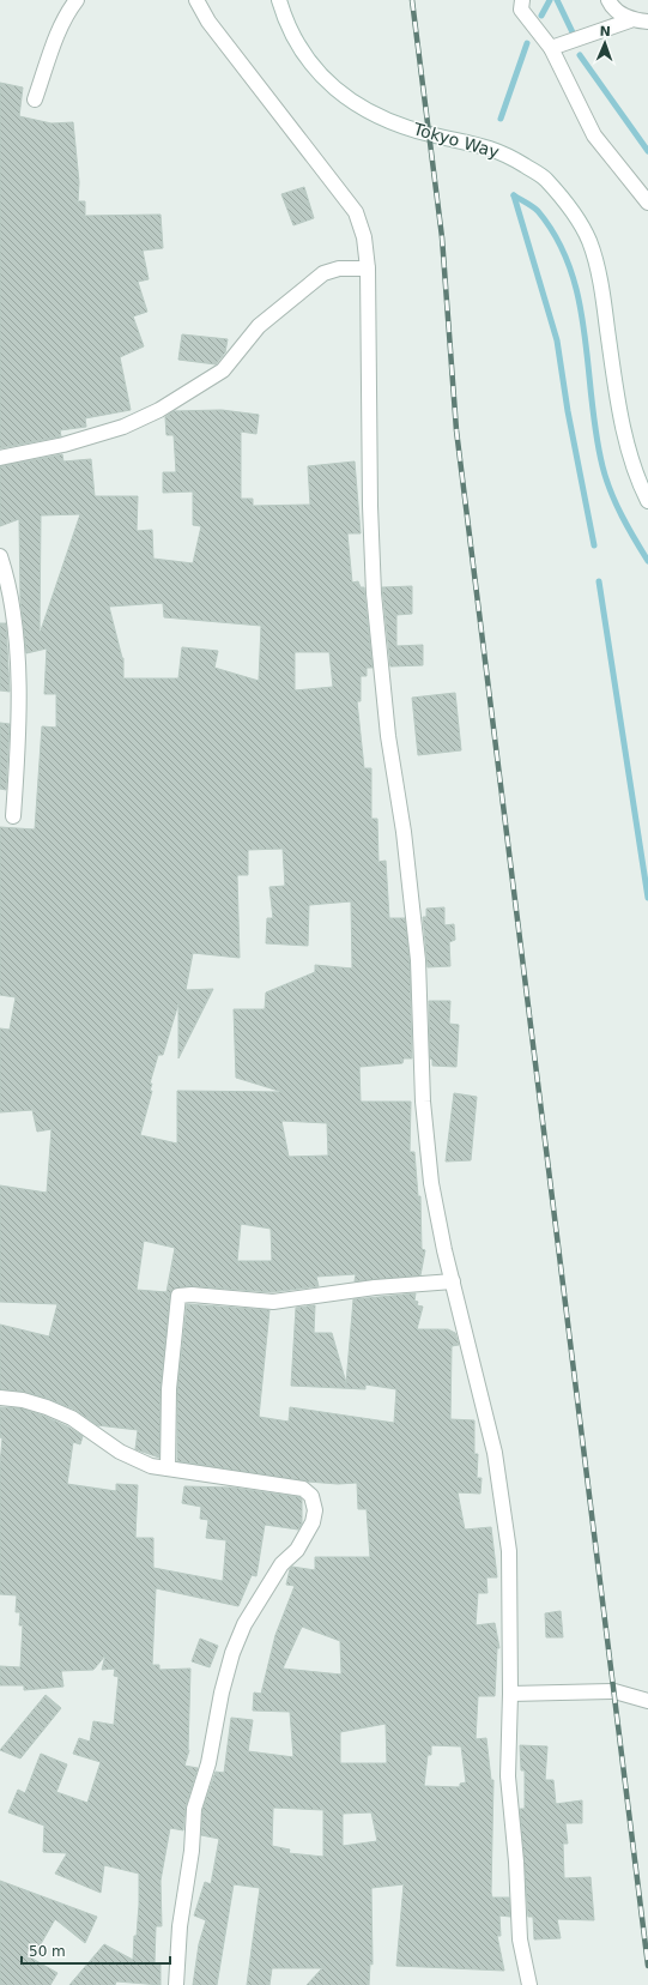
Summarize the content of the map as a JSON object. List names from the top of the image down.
{
  "streets": {
    "street": ["Tokyo Way"]
  },
  "scale_bar": "50 m",
  "north": "top"
}
